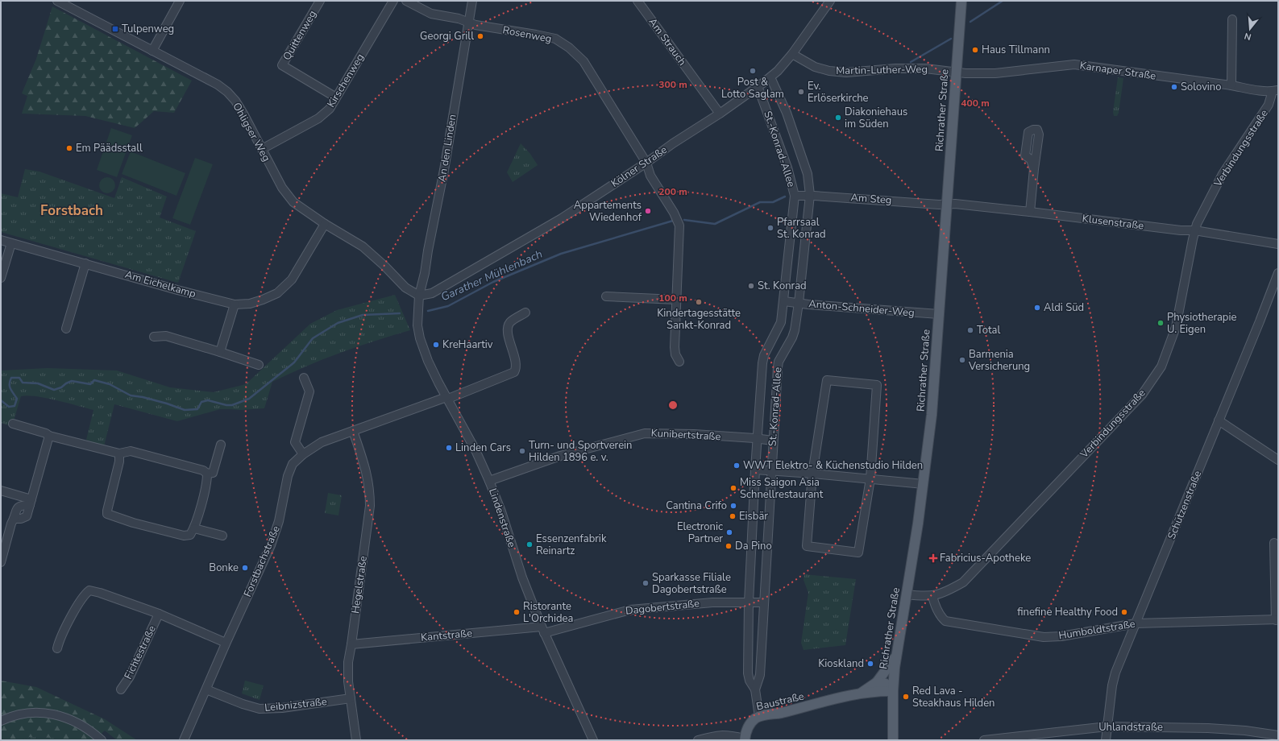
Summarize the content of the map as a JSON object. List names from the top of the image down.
{
  "streets": {
    "main road": ["Richrather Straße", "Baustraße"],
    "street": [
      "Rosenweg",
      "Quittenweg",
      "Am Strauch",
      "Martin-Luther-Weg",
      "Karnaper Straße",
      "Kirschenweg",
      "Ohligser Weg",
      "An den Linden",
      "Verbindungsstraße",
      "St.-Konrad-Allee",
      "Kölner Straße",
      "Am Steg",
      "Klusenstraße",
      "Am Eichelkamp",
      "Anton-Schneider-Weg",
      "Kunibertstraße",
      "Schützenstraße",
      "Lindenstraße",
      "Forstbachstraße",
      "Hegelstraße",
      "Dagobertstraße",
      "Humboldtstraße",
      "Kantstraße",
      "Fichtestraße",
      "Leibnizstraße",
      "Uhlandstraße"
    ]
  },
  "crossings": [
    ["Rosenweg", "An den Linden"],
    ["Rosenweg", "Kölner Straße"],
    ["Quittenweg", "Kirschenweg"],
    ["Am Strauch", "Kölner Straße"],
    ["Martin-Luther-Weg", "Karnaper Straße"],
    ["Martin-Luther-Weg", "Richrather Straße"],
    ["Martin-Luther-Weg", "Kölner Straße"],
    ["Karnaper Straße", "Richrather Straße"],
    ["Karnaper Straße", "Verbindungsstraße"],
    ["Kirschenweg", "Ohligser Weg"],
    ["Richrather Straße", "Verbindungsstraße"],
    ["Richrather Straße", "Am Steg"],
    ["Richrather Straße", "Klusenstraße"],
    ["Richrather Straße", "Anton-Schneider-Weg"],
    ["Richrather Straße", "Baustraße"],
    ["Ohligser Weg", "An den Linden"],
    ["Ohligser Weg", "Kölner Straße"],
    ["Ohligser Weg", "Am Eichelkamp"],
    ["Ohligser Weg", "Lindenstraße"],
    ["An den Linden", "Kölner Straße"],
    ["An den Linden", "Lindenstraße"],
    ["Verbindungsstraße", "Klusenstraße"],
    ["Verbindungsstraße", "Humboldtstraße"],
    ["St.-Konrad-Allee", "Kölner Straße"],
    ["St.-Konrad-Allee", "Am Steg"],
    ["St.-Konrad-Allee", "Anton-Schneider-Weg"],
    ["St.-Konrad-Allee", "Kunibertstraße"],
    ["St.-Konrad-Allee", "Dagobertstraße"],
    ["St.-Konrad-Allee", "Baustraße"],
    ["Kölner Straße", "Lindenstraße"],
    ["Am Steg", "Klusenstraße"],
    ["Kunibertstraße", "Lindenstraße"],
    ["Schützenstraße", "Humboldtstraße"],
    ["Schützenstraße", "Uhlandstraße"],
    ["Lindenstraße", "Forstbachstraße"],
    ["Lindenstraße", "Dagobertstraße"],
    ["Lindenstraße", "Kantstraße"],
    ["Forstbachstraße", "Hegelstraße"],
    ["Forstbachstraße", "Fichtestraße"],
    ["Forstbachstraße", "Leibnizstraße"],
    ["Hegelstraße", "Kantstraße"],
    ["Hegelstraße", "Leibnizstraße"],
    ["Dagobertstraße", "Kantstraße"]
  ],
  "districts": ["Forstbach"],
  "water": ["Garather Mühlenbach"],
  "places": {
    "transit": ["Tulpenweg"],
    "other": [
      "Georgi Grill",
      "Haus Tillmann",
      "Post & Lotto Saglam",
      "Solovino",
      "Ev. Erlöserkirche",
      "Diakoniehaus im Süden",
      "Em Päädsstall",
      "Appartements Wiedenhof",
      "Pfarrsaal St. Konrad",
      "St. Konrad",
      "Kindertagesstätte Sankt-Konrad",
      "Aldi Süd",
      "Physiotherapie U. Eigen",
      "Total",
      "KreHaartiv",
      "Barmenia Versicherung",
      "Linden Cars",
      "Turn- und Sportverein Hilden 1896 e. v.",
      "WWT Elektro- & Küchenstudio Hilden",
      "Miss Saigon Asia Schnellrestaurant",
      "Cantina Crifo",
      "Eisbär",
      "Electronic Partner",
      "Essenzenfabrik Reinartz",
      "Da Pino",
      "Bonke",
      "Sparkasse Filiale Dagobertstraße",
      "Ristorante L'Orchidea",
      "finefine Healthy Food",
      "Kioskland",
      "Red Lava - Steakhaus Hilden"
    ],
    "health": ["Fabricius-Apotheke"]
  },
  "north": "bottom",
  "rings": [
    "300 m",
    "400 m",
    "200 m",
    "100 m"
  ]
}
